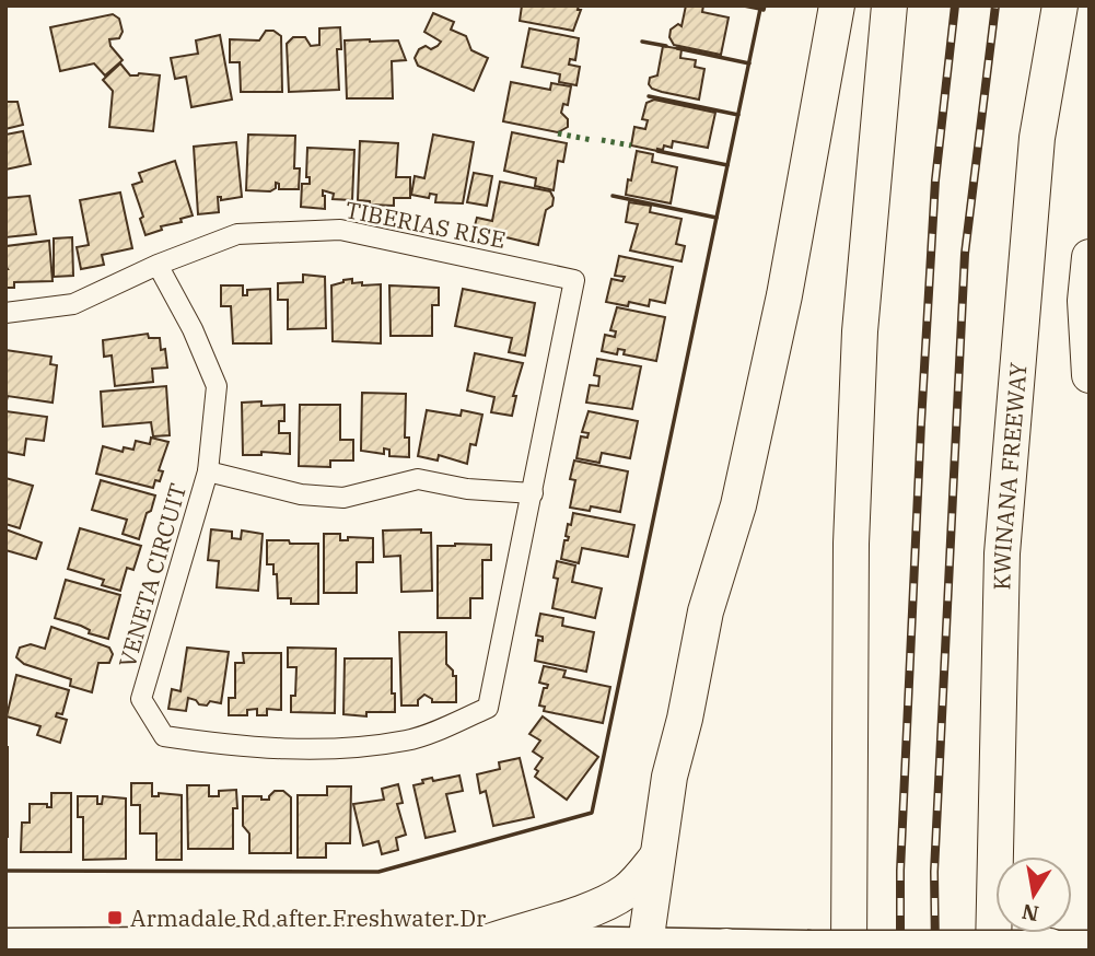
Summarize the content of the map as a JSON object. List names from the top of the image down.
{
  "streets": {
    "highway": ["KWINANA FREEWAY"],
    "street": ["TIBERIAS RISE", "VENETA CIRCUIT"]
  },
  "crossings": [
    ["TIBERIAS RISE", "VENETA CIRCUIT"]
  ],
  "places": {
    "transit": ["Armadale Rd after Freshwater Dr"]
  },
  "north": "bottom"
}
